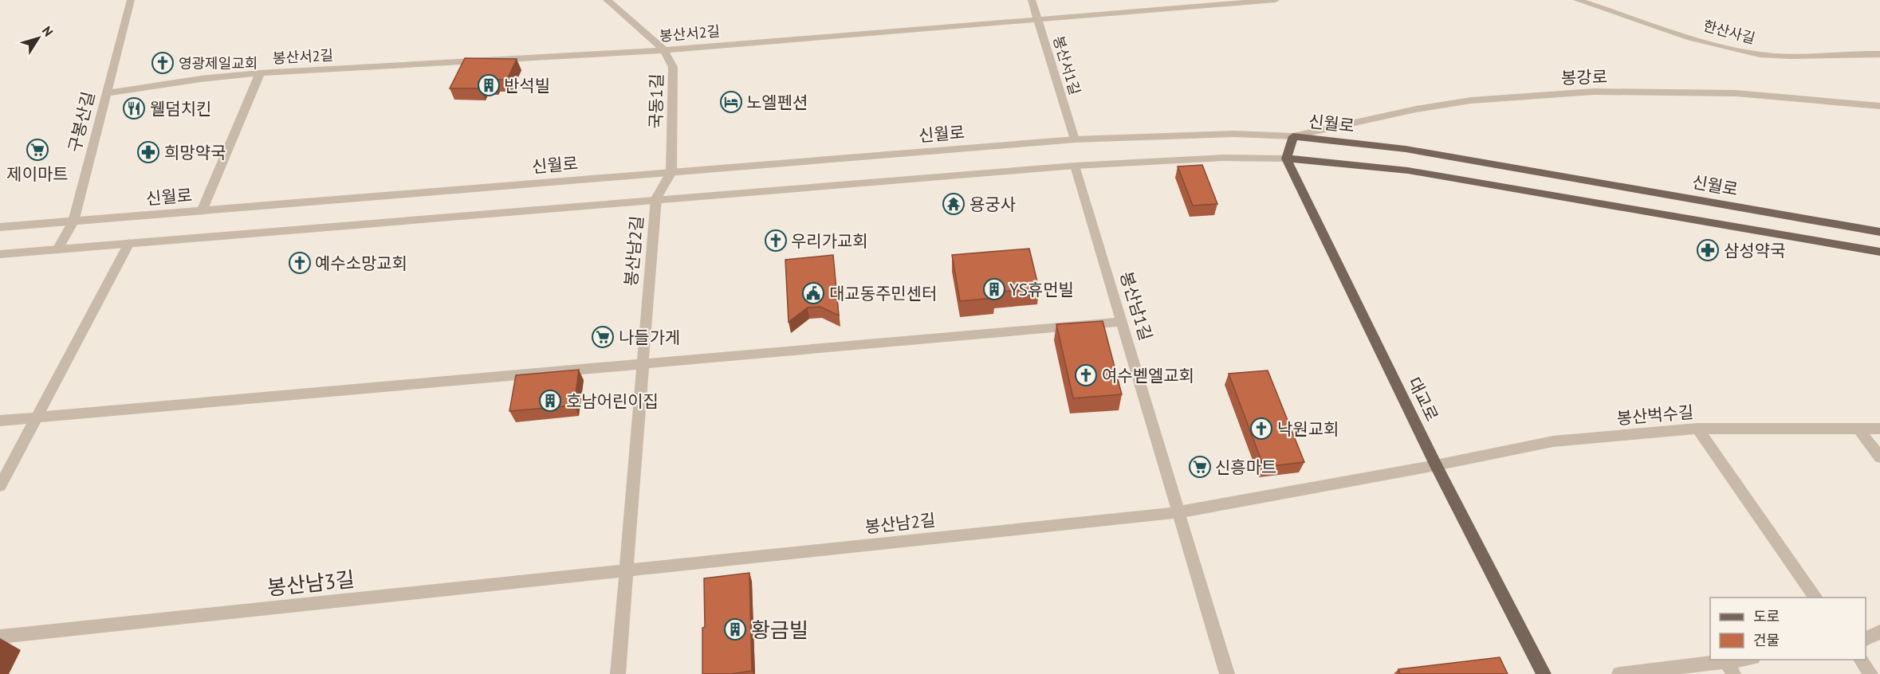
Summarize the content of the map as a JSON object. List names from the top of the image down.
{
  "streets": {
    "main road": ["신월로", "대교로"],
    "street": [
      "한산사길",
      "봉산서2길",
      "봉산서1길",
      "봉강로",
      "국동1길",
      "구봉산길",
      "봉산남2길",
      "봉산남1길",
      "봉산벅수길",
      "봉산남3길"
    ]
  },
  "crossings": [
    ["봉산서2길", "봉산서1길"],
    ["봉산서2길", "국동1길"],
    ["봉산서2길", "구봉산길"],
    ["봉산서1길", "신월로"],
    ["봉강로", "신월로"],
    ["국동1길", "신월로"],
    ["구봉산길", "신월로"],
    ["봉산남2길", "봉산남1길"],
    ["봉산남2길", "봉산남3길"],
    ["대교로", "봉산벅수길"]
  ],
  "places": {
    "church": [
      "영광제일교회",
      "우리가교회",
      "예수소망교회",
      "여수벧엘교회",
      "낙원교회"
    ],
    "building": [
      "반석빌",
      "YS휴먼빌",
      "호남어린이집",
      "황금빌"
    ],
    "hotel": ["노엘펜션"],
    "restaurant": ["웰덤치킨"],
    "supermarket": ["제이마트", "나들가게", "신흥마트"],
    "pharmacy": ["희망약국", "삼성약국"],
    "temple": ["용궁사"],
    "public building": ["대교동주민센터"]
  },
  "legend": ["도로", "건물"],
  "north": "top right"
}
